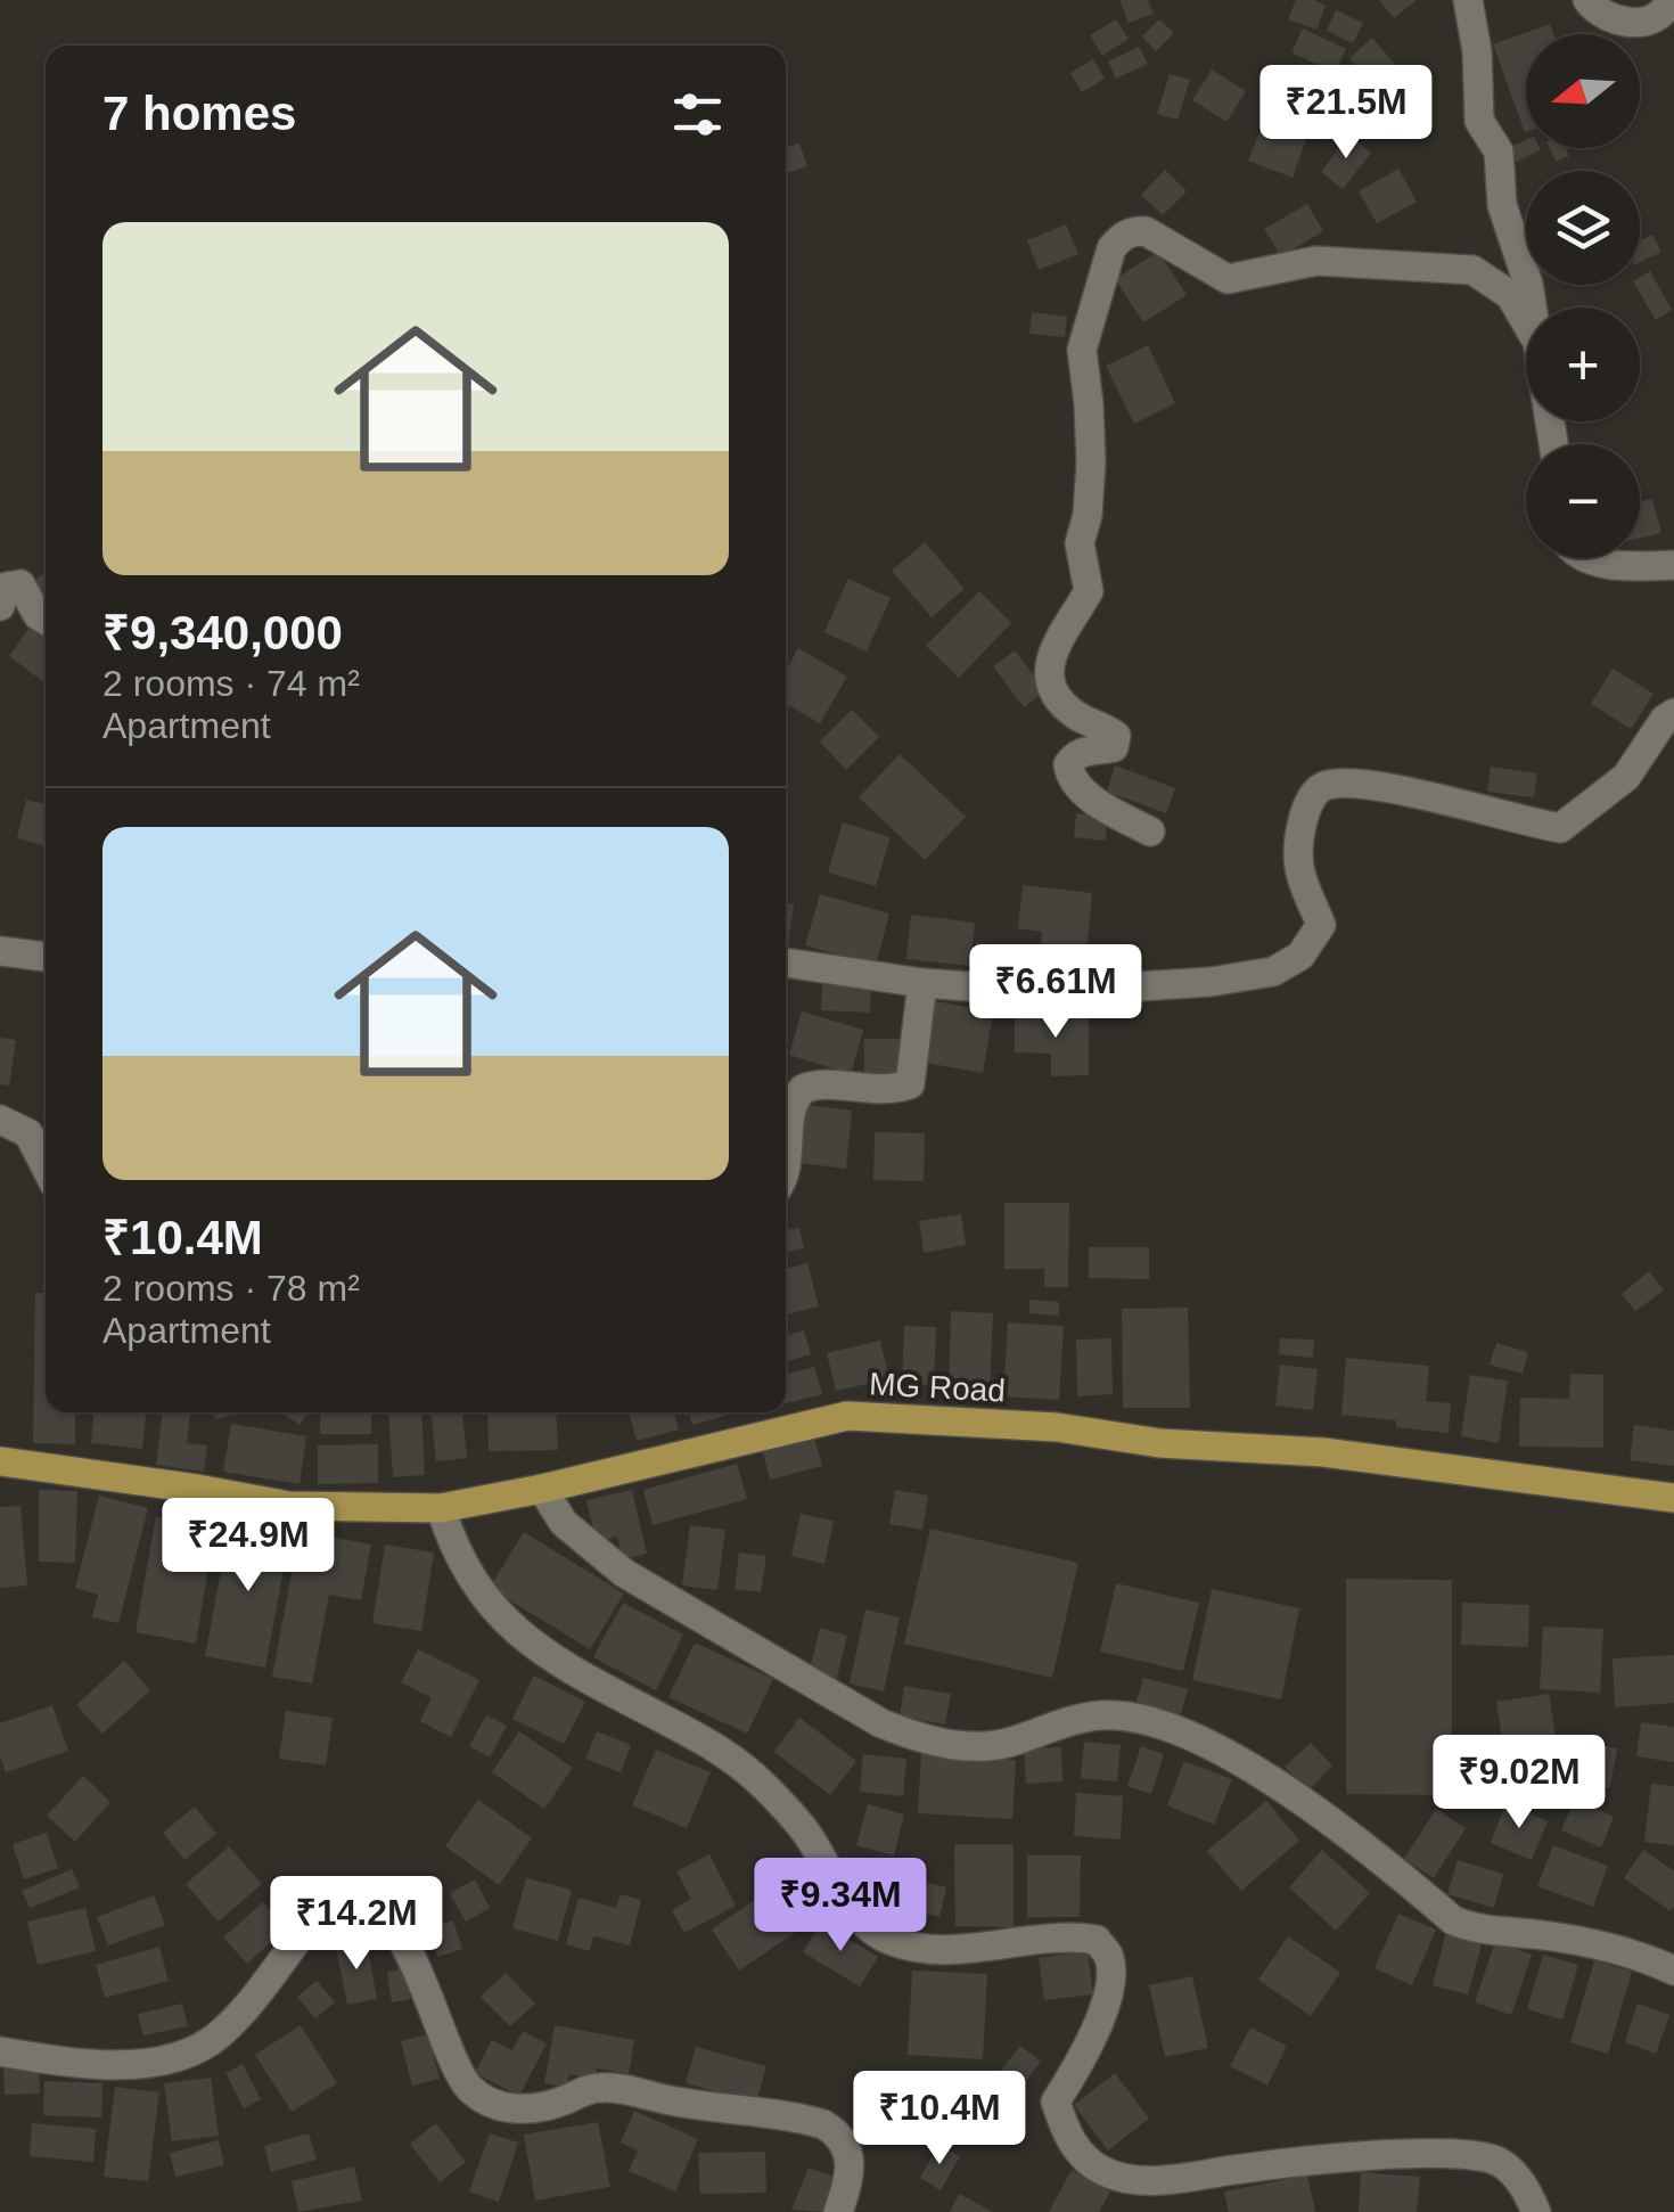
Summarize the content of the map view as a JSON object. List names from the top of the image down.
{
  "streets": {
    "main road": ["MG Road"]
  },
  "north": "left",
  "page": {
    "map_buttons": ["+", "−"],
    "heading": "7 homes",
    "price": [
      "₹21.5M",
      "₹6.61M",
      "₹24.9M",
      "₹9.02M",
      "₹9.34M",
      "₹14.2M",
      "₹10.4M"
    ],
    "list": [
      {
        "name": "₹9,340,000",
        "note": "2 rooms · 74 m² · Apartment"
      },
      {
        "name": "₹10.4M",
        "note": "2 rooms · 78 m² · Apartment"
      }
    ]
  }
}
